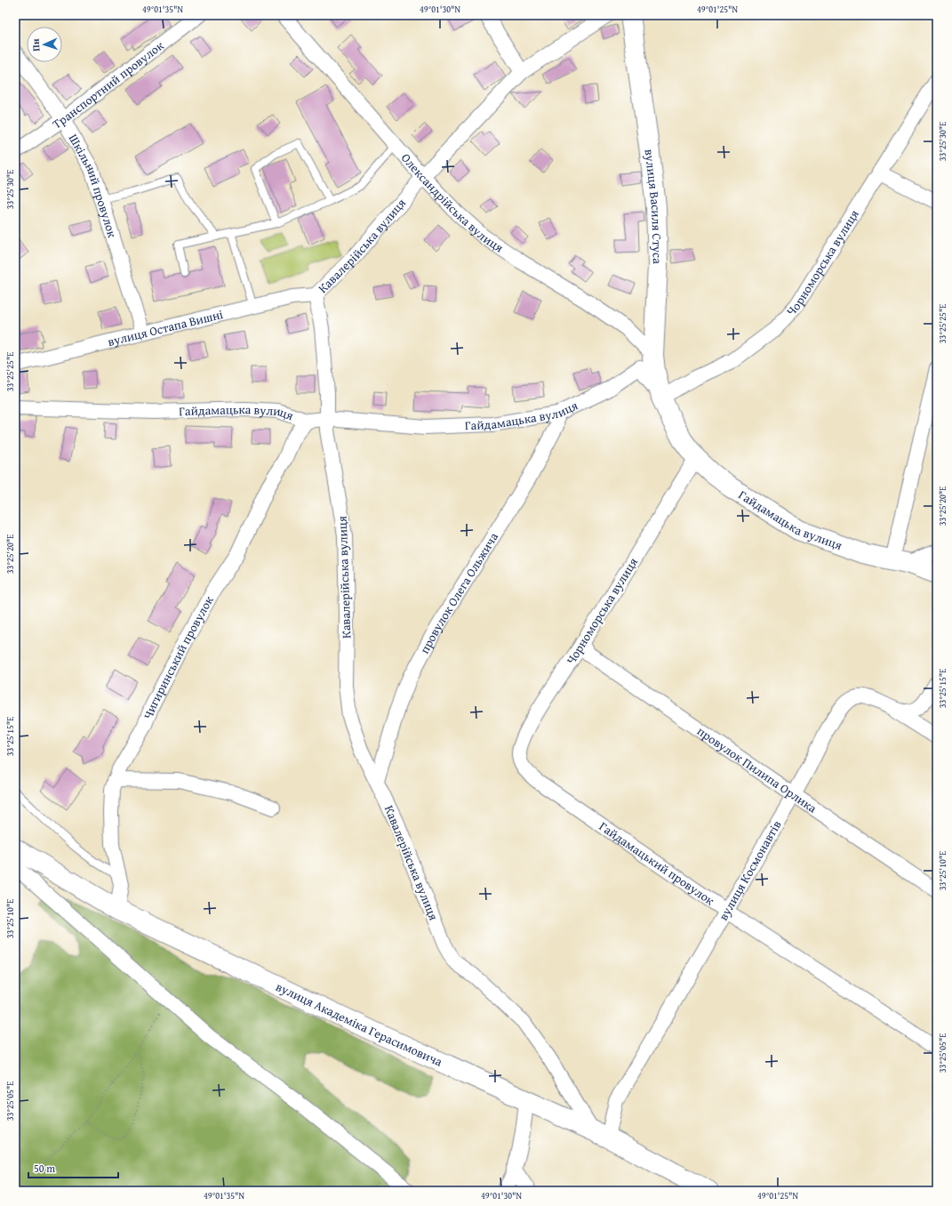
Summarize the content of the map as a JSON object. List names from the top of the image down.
{
  "streets": {
    "main road": ["вулиця Василя Стуса", "Гайдамацька вулиця", "вулиця Академіка Герасимовича"],
    "street": [
      "Транспортний провулок",
      "Шкільний провулок",
      "Олександрійська вулиця",
      "Кавалерійська вулиця",
      "Чорноморська вулиця",
      "вулиця Остапа Вишні",
      "провулок Олега Ольжича",
      "Чигиринський провулок",
      "провулок Пилипа Орлика",
      "Гайдамацький провулок",
      "вулиця Космонавтів"
    ]
  },
  "crossings": [
    ["Транспортний провулок", "Шкільний провулок"],
    ["Шкільний провулок", "вулиця Остапа Вишні"],
    ["Олександрійська вулиця", "вулиця Василя Стуса"],
    ["Олександрійська вулиця", "Кавалерійська вулиця"],
    ["Олександрійська вулиця", "Гайдамацька вулиця"],
    ["вулиця Василя Стуса", "Чорноморська вулиця"],
    ["вулиця Василя Стуса", "Гайдамацька вулиця"],
    ["Кавалерійська вулиця", "вулиця Остапа Вишні"],
    ["Кавалерійська вулиця", "Гайдамацька вулиця"],
    ["Кавалерійська вулиця", "провулок Олега Ольжича"],
    ["Кавалерійська вулиця", "вулиця Космонавтів"],
    ["Кавалерійська вулиця", "вулиця Академіка Герасимовича"],
    ["Чорноморська вулиця", "Гайдамацька вулиця"],
    ["Чорноморська вулиця", "провулок Пилипа Орлика"],
    ["Чорноморська вулиця", "Гайдамацький провулок"],
    ["Гайдамацька вулиця", "провулок Олега Ольжича"],
    ["Гайдамацька вулиця", "Чигиринський провулок"],
    ["Чигиринський провулок", "вулиця Академіка Герасимовича"],
    ["провулок Пилипа Орлика", "вулиця Космонавтів"],
    ["Гайдамацький провулок", "вулиця Космонавтів"],
    ["вулиця Космонавтів", "вулиця Академіка Герасимовича"]
  ],
  "scale_bar": "50 m",
  "north": "left",
  "coordinates": [
    "49°01'35\"N",
    "49°01'30\"N",
    "49°01'25\"N",
    "33°25'30\"E",
    "33°25'25\"E",
    "33°25'20\"E",
    "33°25'15\"E",
    "33°25'10\"E",
    "33°25'05\"E"
  ]
}
